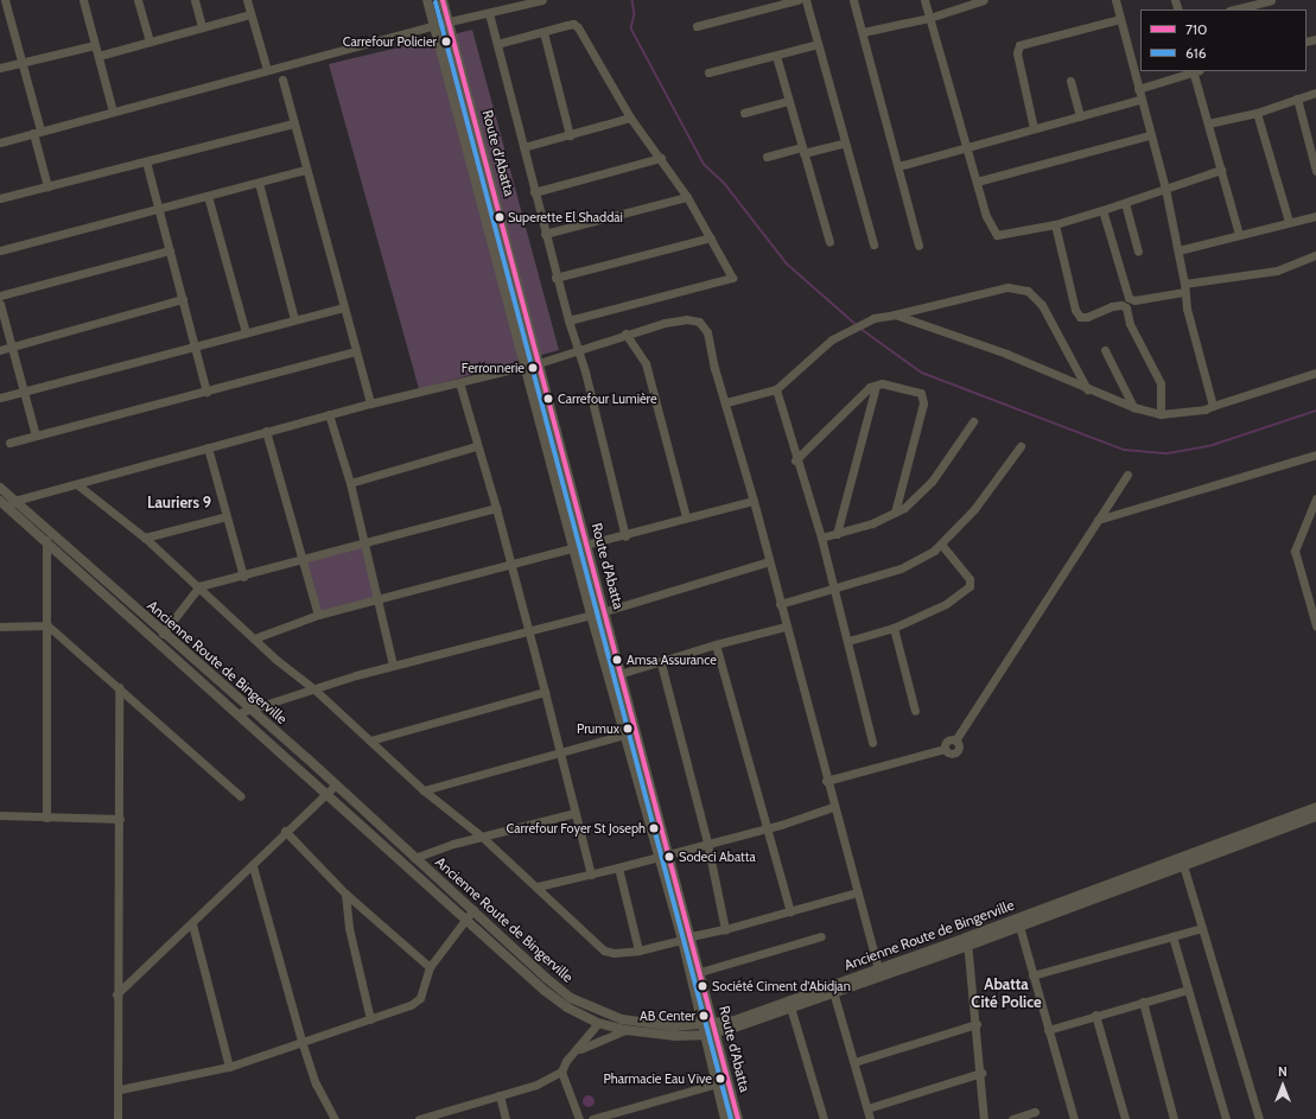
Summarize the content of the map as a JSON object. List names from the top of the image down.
{
  "streets": {
    "street": ["Route d'Abatta", "Ancienne Route de Bingerville"]
  },
  "crossings": [
    ["Route d'Abatta", "Ancienne Route de Bingerville"]
  ],
  "districts": ["Lauriers 9", "Abatta Cité Police"],
  "places": [
    "Carrefour Policier",
    "Superette El Shaddai",
    "Ferronnerie",
    "Carrefour Lumière",
    "Amsa Assurance",
    "Prumux",
    "Carrefour Foyer St Joseph",
    "Sodeci Abatta",
    "Société Ciment d'Abidjan",
    "AB Center",
    "Pharmacie Eau Vive"
  ],
  "lines": ["transit line 710", "transit line 616"],
  "legend": ["710", "616"],
  "north": "top"
}
